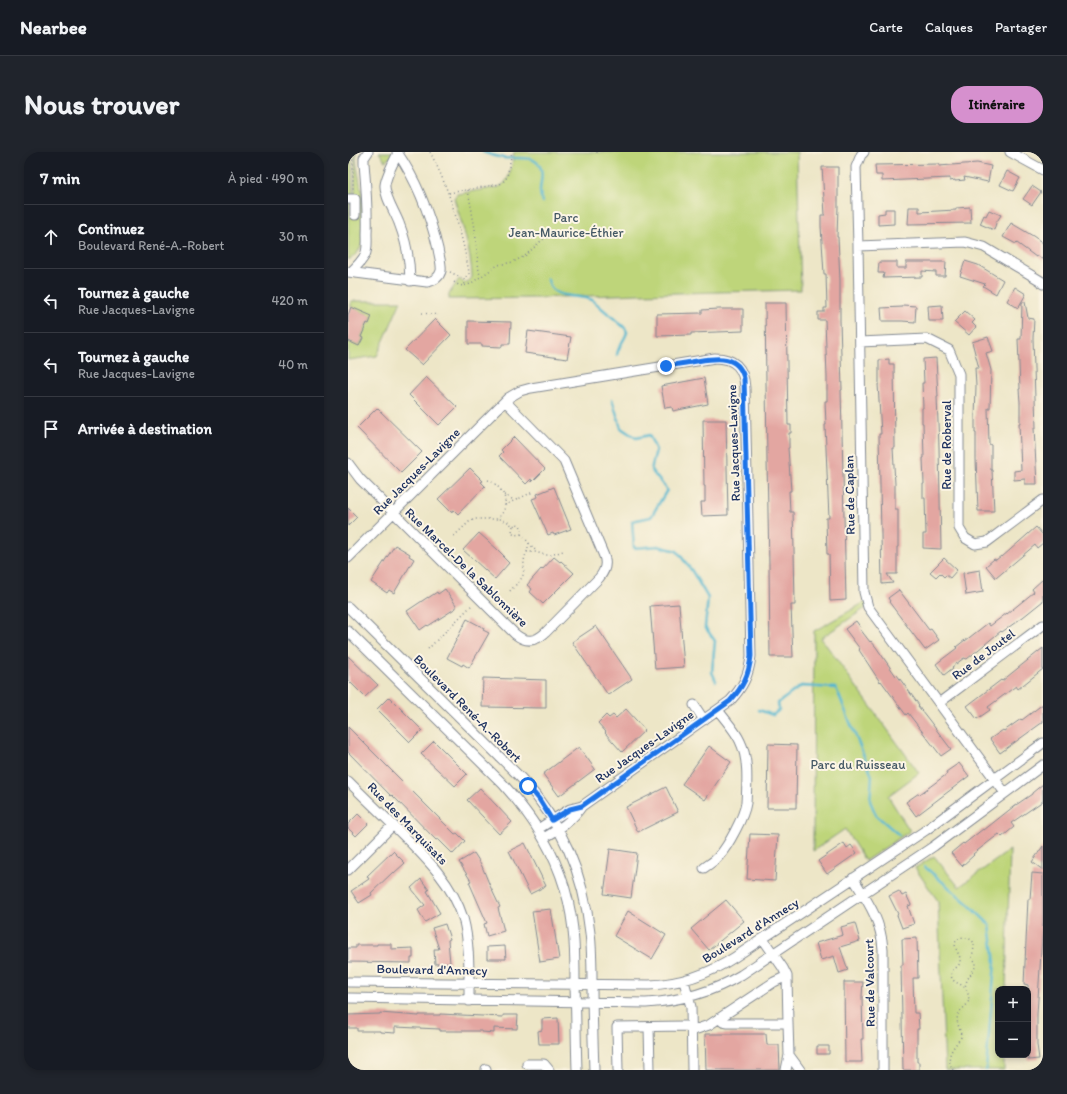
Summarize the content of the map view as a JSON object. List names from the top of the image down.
{
  "streets": {
    "street": [
      "Rue Jacques-Lavigne",
      "Rue de Roberval",
      "Rue de Caplan",
      "Rue Marcel-De la Sablonnière",
      "Rue de Joutel",
      "Boulevard René-A.-Robert",
      "Rue des Marquisats",
      "Boulevard d'Annecy",
      "Rue de Valcourt"
    ]
  },
  "crossings": [
    ["Rue Jacques-Lavigne", "Rue Marcel-De la Sablonnière"],
    ["Rue Jacques-Lavigne", "Boulevard René-A.-Robert"],
    ["Rue de Roberval", "Rue de Caplan"],
    ["Rue de Caplan", "Rue de Joutel"],
    ["Rue de Caplan", "Boulevard d'Annecy"],
    ["Boulevard René-A.-Robert", "Boulevard d'Annecy"],
    ["Rue des Marquisats", "Boulevard d'Annecy"],
    ["Boulevard d'Annecy", "Rue de Valcourt"]
  ],
  "parks": ["Parc Jean-Maurice-Éthier", "Parc du Ruisseau"],
  "page": {
    "header": "Nearbee",
    "nav": ["Carte", "Calques", "Partager"],
    "buttons": "Itinéraire",
    "title": "Nous trouver",
    "heading": ["7 min", "À pied · 490 m"],
    "list": [
      ["Continuez", "Boulevard René-A.-Robert", "30 m"],
      ["Tournez à gauche", "Rue Jacques-Lavigne", "420 m"],
      ["Tournez à gauche", "Rue Jacques-Lavigne", "40 m"],
      "Arrivée à destination"
    ],
    "map_buttons": ["+", "−"]
  }
}
